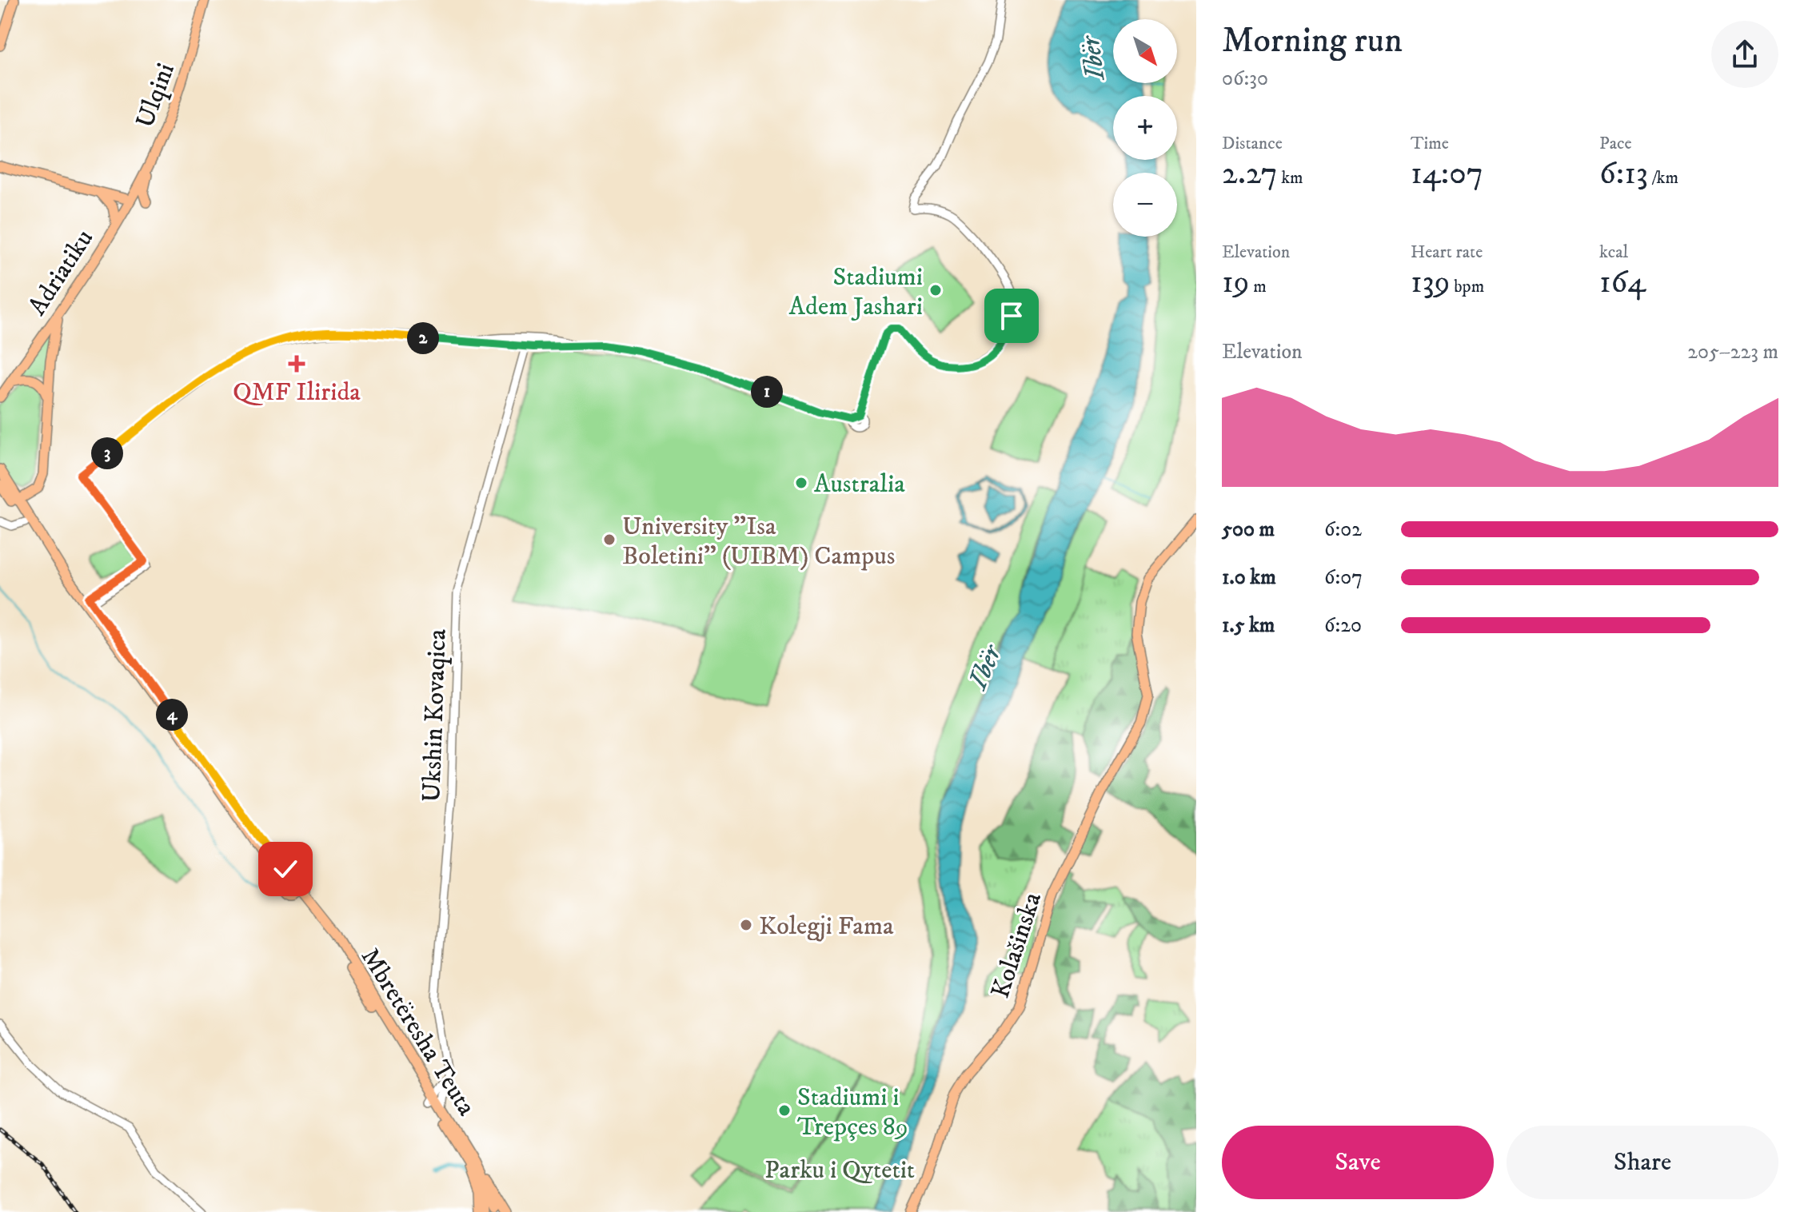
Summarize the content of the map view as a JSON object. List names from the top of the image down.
{
  "streets": {
    "main road": [
      "Ulqini",
      "Adriatiku",
      "Kolašinska",
      "Mbretëresha Teuta"
    ],
    "street": ["Ukshin Kovaqica"]
  },
  "crossings": [
    ["Ulqini", "Adriatiku"],
    ["Ukshin Kovaqica", "Mbretëresha Teuta"]
  ],
  "water": ["Ibër"],
  "parks": ["Parku i Qytetit"],
  "places": {
    "other": [
      "Stadiumi Adem Jashari",
      "Australia",
      "University \"Isa Boletini\" (UIBM) Campus",
      "Kolegji Fama",
      "Stadiumi i Trepçes 89"
    ],
    "health": ["QMF Ilirida"]
  },
  "north": "bottom right",
  "page": {
    "heading": ["Morning run", "06:30"],
    "map_buttons": ["+", "−"],
    "stats": [
      ["Distance", "2.27 km"],
      ["Time", "14:07"],
      ["Pace", "6:13 /km"],
      ["Elevation", "19 m"],
      ["Heart rate", "139 bpm"],
      ["kcal", "164"]
    ],
    "pins": [
      "2",
      "1",
      "3",
      "4"
    ],
    "chart": ["Elevation", "205–223 m"],
    "list": [
      {
        "name": "500 m",
        "note": "6:02"
      },
      {
        "name": "1.0 km",
        "note": "6:07"
      },
      {
        "name": "1.5 km",
        "note": "6:20"
      }
    ],
    "buttons": ["Save", "Share"]
  }
}
